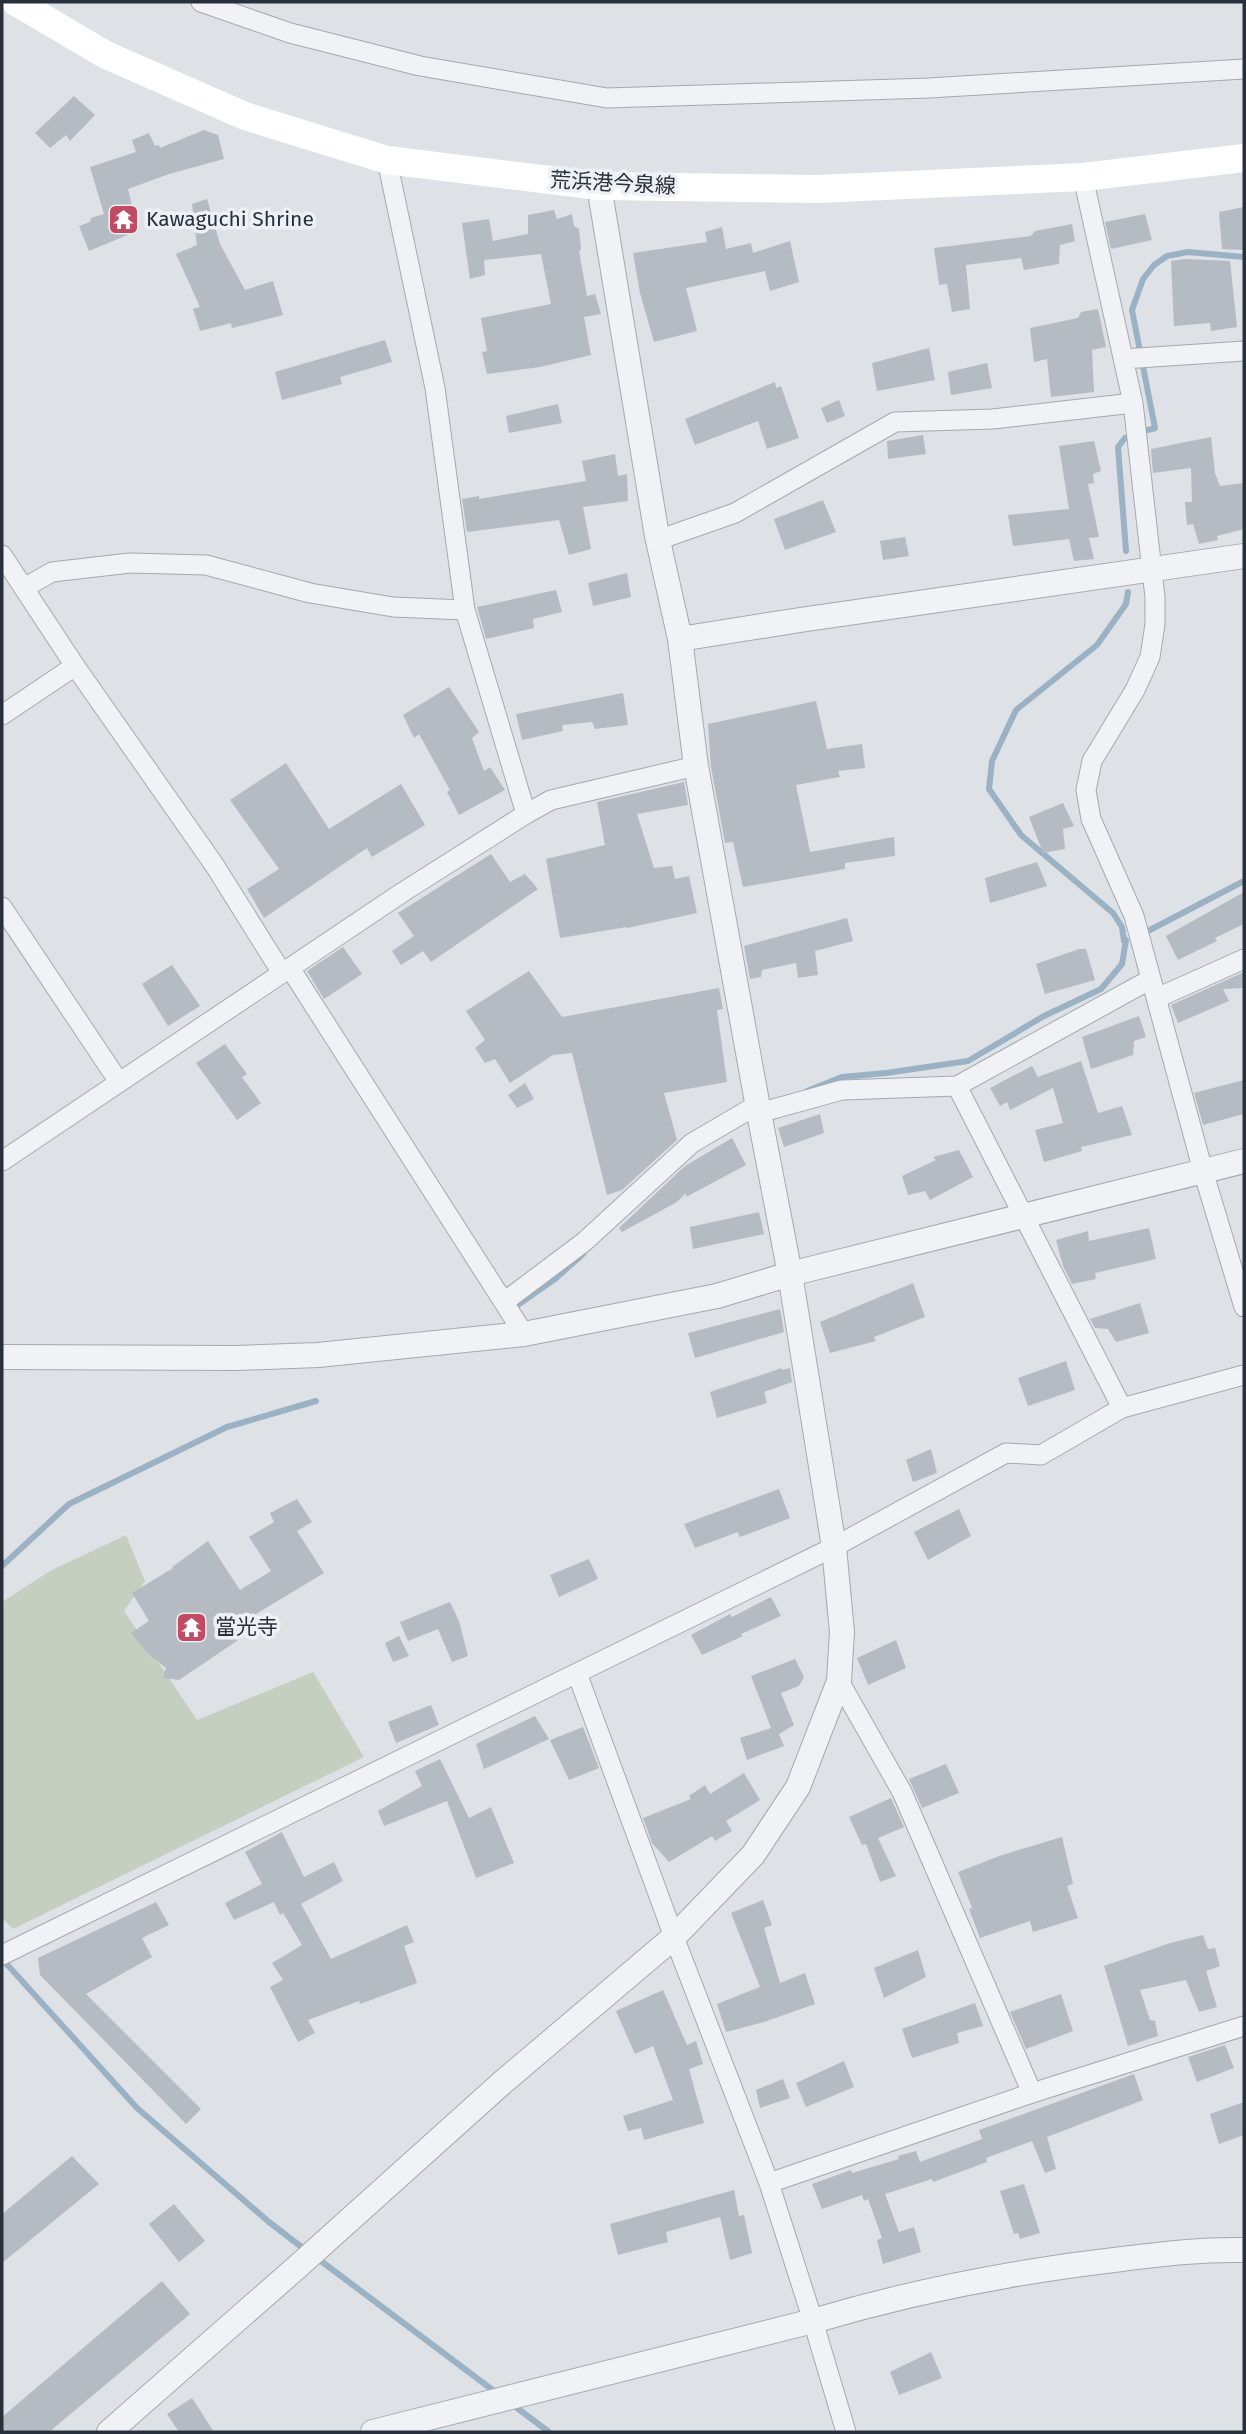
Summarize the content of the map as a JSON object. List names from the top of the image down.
{
  "streets": {
    "main road": ["荒浜港今泉線"]
  },
  "places": {
    "temple": ["Kawaguchi Shrine", "當光寺"]
  }
}
